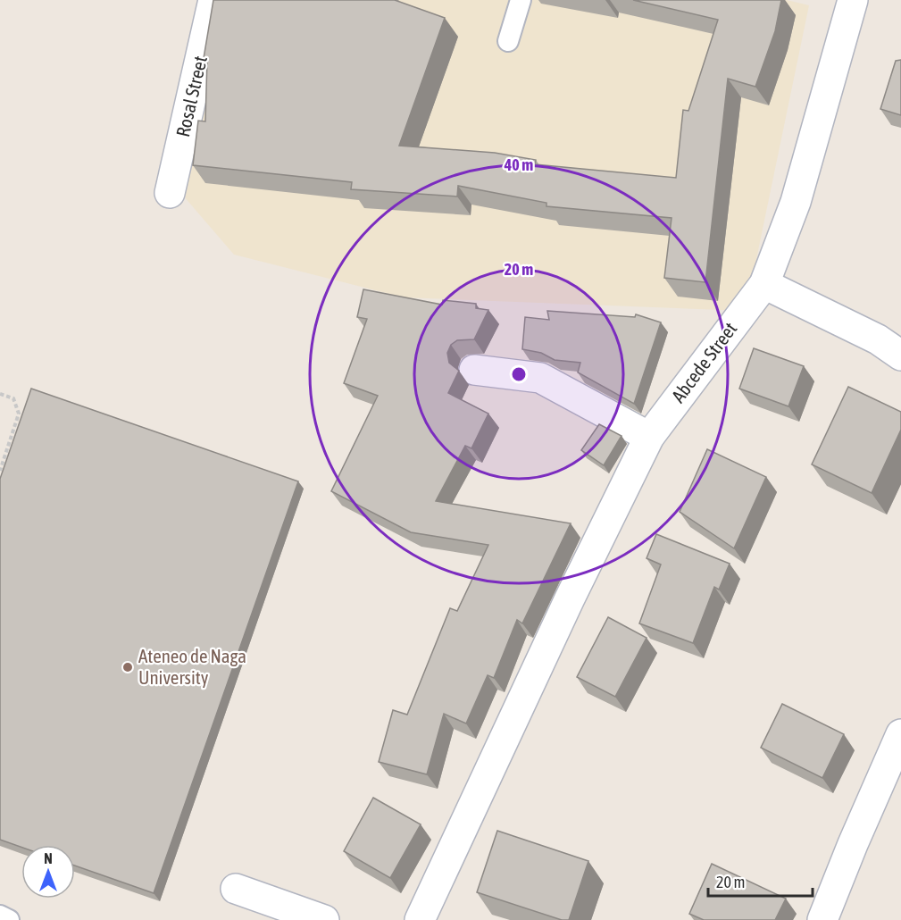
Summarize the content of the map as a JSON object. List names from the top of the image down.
{
  "streets": {
    "street": ["Rosal Street", "Abcede Street"]
  },
  "places": ["Ateneo de Naga University"],
  "scale_bar": "20 m",
  "north": "top",
  "rings": ["40 m", "20 m"]
}
